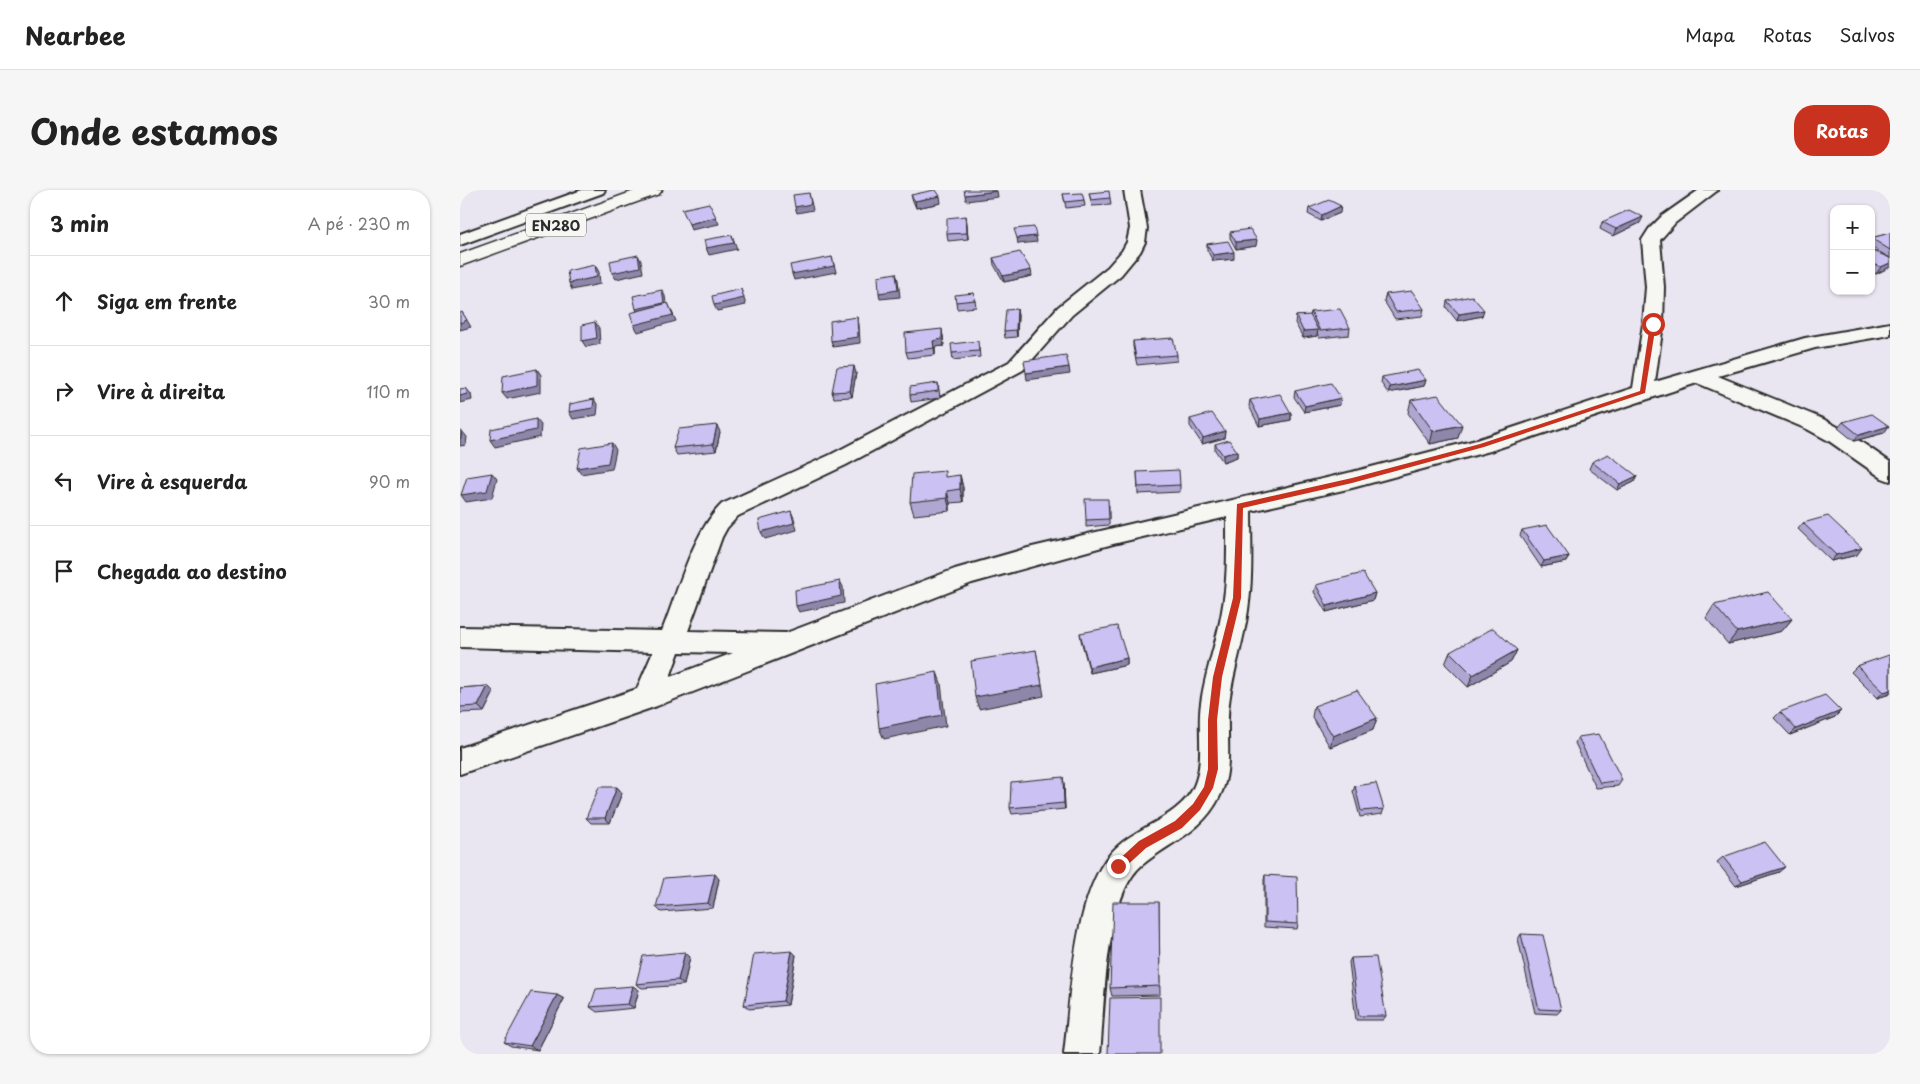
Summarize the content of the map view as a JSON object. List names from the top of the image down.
{
  "streets": {
    "main road": ["EN280"]
  },
  "page": {
    "header": "Nearbee",
    "nav": ["Mapa", "Rotas", "Salvos"],
    "title": "Onde estamos",
    "buttons": "Rotas",
    "heading": ["3 min", "A pé · 230 m"],
    "map_buttons": ["+", "−"],
    "list": [
      ["Siga em frente", "30 m"],
      ["Vire à direita", "110 m"],
      ["Vire à esquerda", "90 m"],
      "Chegada ao destino"
    ]
  }
}
